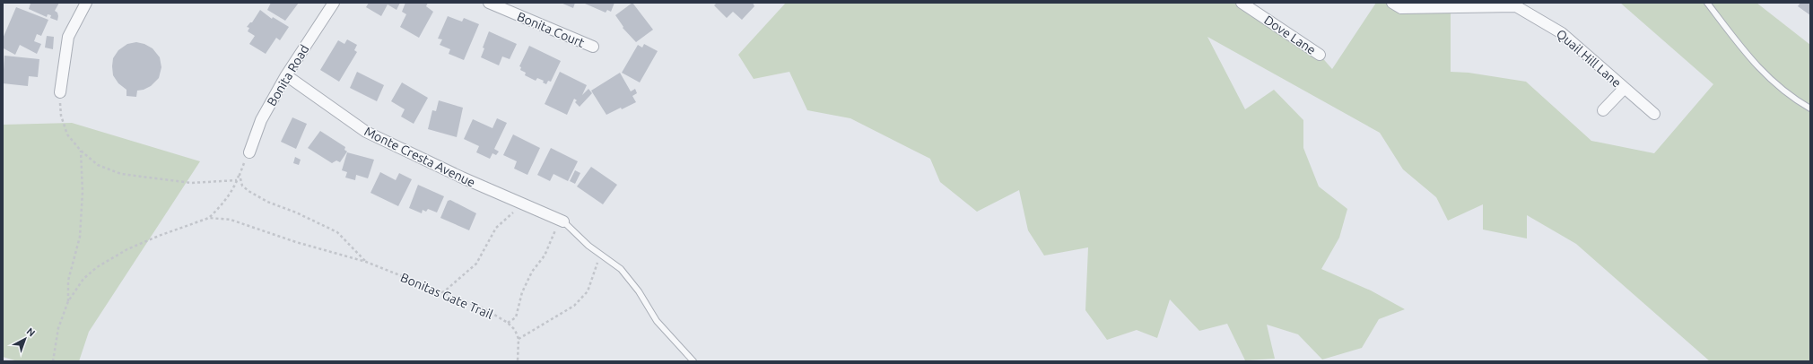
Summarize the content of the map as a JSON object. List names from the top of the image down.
{
  "streets": {
    "street": [
      "Bonita Court",
      "Dove Lane",
      "Quail Hill Lane",
      "Bonita Road",
      "Monte Cresta Avenue"
    ],
    "path": ["Bonitas Gate Trail"]
  },
  "crossings": [
    ["Bonita Road", "Monte Cresta Avenue"],
    ["Bonita Road", "Bonitas Gate Trail"]
  ],
  "north": "top right"
}
